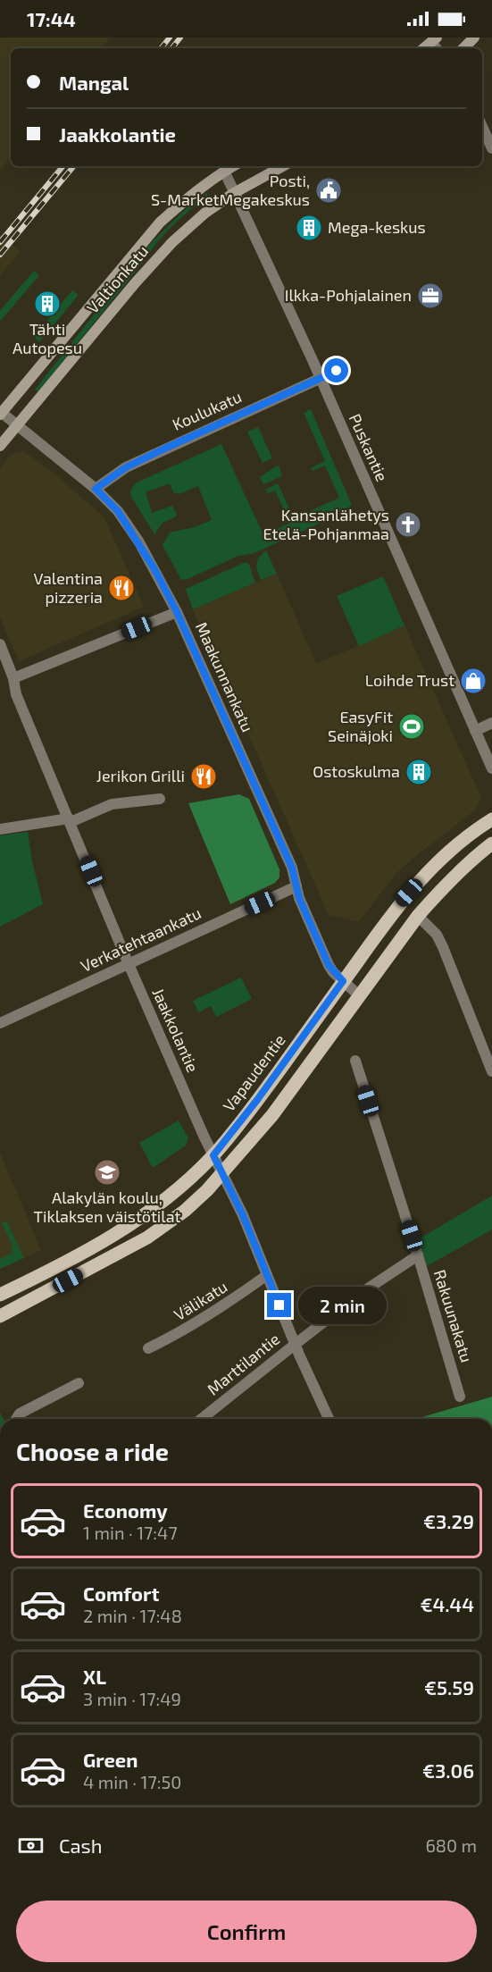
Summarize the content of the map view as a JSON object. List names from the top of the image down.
{
  "streets": {
    "main road": ["Valtionkatu", "Vapaudentie"],
    "street": [
      "Koulukatu",
      "Puskantie",
      "Maakunnankatu",
      "Verkatehtaankatu",
      "Jaakkolantie",
      "Välikatu",
      "Rakuunakatu",
      "Marttilantie"
    ]
  },
  "crossings": [
    ["Valtionkatu", "Puskantie"],
    ["Valtionkatu", "Maakunnankatu"],
    ["Koulukatu", "Puskantie"],
    ["Koulukatu", "Maakunnankatu"],
    ["Maakunnankatu", "Verkatehtaankatu"],
    ["Maakunnankatu", "Vapaudentie"],
    ["Verkatehtaankatu", "Jaakkolantie"],
    ["Jaakkolantie", "Vapaudentie"],
    ["Jaakkolantie", "Välikatu"],
    ["Jaakkolantie", "Marttilantie"],
    ["Rakuunakatu", "Marttilantie"]
  ],
  "places": {
    "public building": ["Posti, S-MarketMegakeskus"],
    "building": ["Mega-keskus", "Tähti Autopesu", "Ostoskulma"],
    "office": ["Ilkka-Pohjalainen"],
    "church": ["Kansanlähetys Etelä-Pohjanmaa"],
    "restaurant": ["Valentina pizzeria", "Jerikon Grilli"],
    "shop": ["Loihde Trust"],
    "sports": ["EasyFit Seinäjoki"],
    "school or university": ["Alakylän koulu, Tiklaksen väistötilat"]
  },
  "page": {
    "status": "17:44",
    "banner": ["Mangal", "Jaakkolantie"],
    "bubble": "2 min",
    "heading": "Choose a ride",
    "list": [
      {
        "name": "Economy",
        "note": "1 min · 17:47",
        "value": "€3.29"
      },
      {
        "name": "Comfort",
        "note": "2 min · 17:48",
        "value": "€4.44"
      },
      {
        "name": "XL",
        "note": "3 min · 17:49",
        "value": "€5.59"
      },
      {
        "name": "Green",
        "note": "4 min · 17:50",
        "value": "€3.06"
      }
    ],
    "pay": ["Cash", "680 m"],
    "buttons": "Confirm"
  }
}
